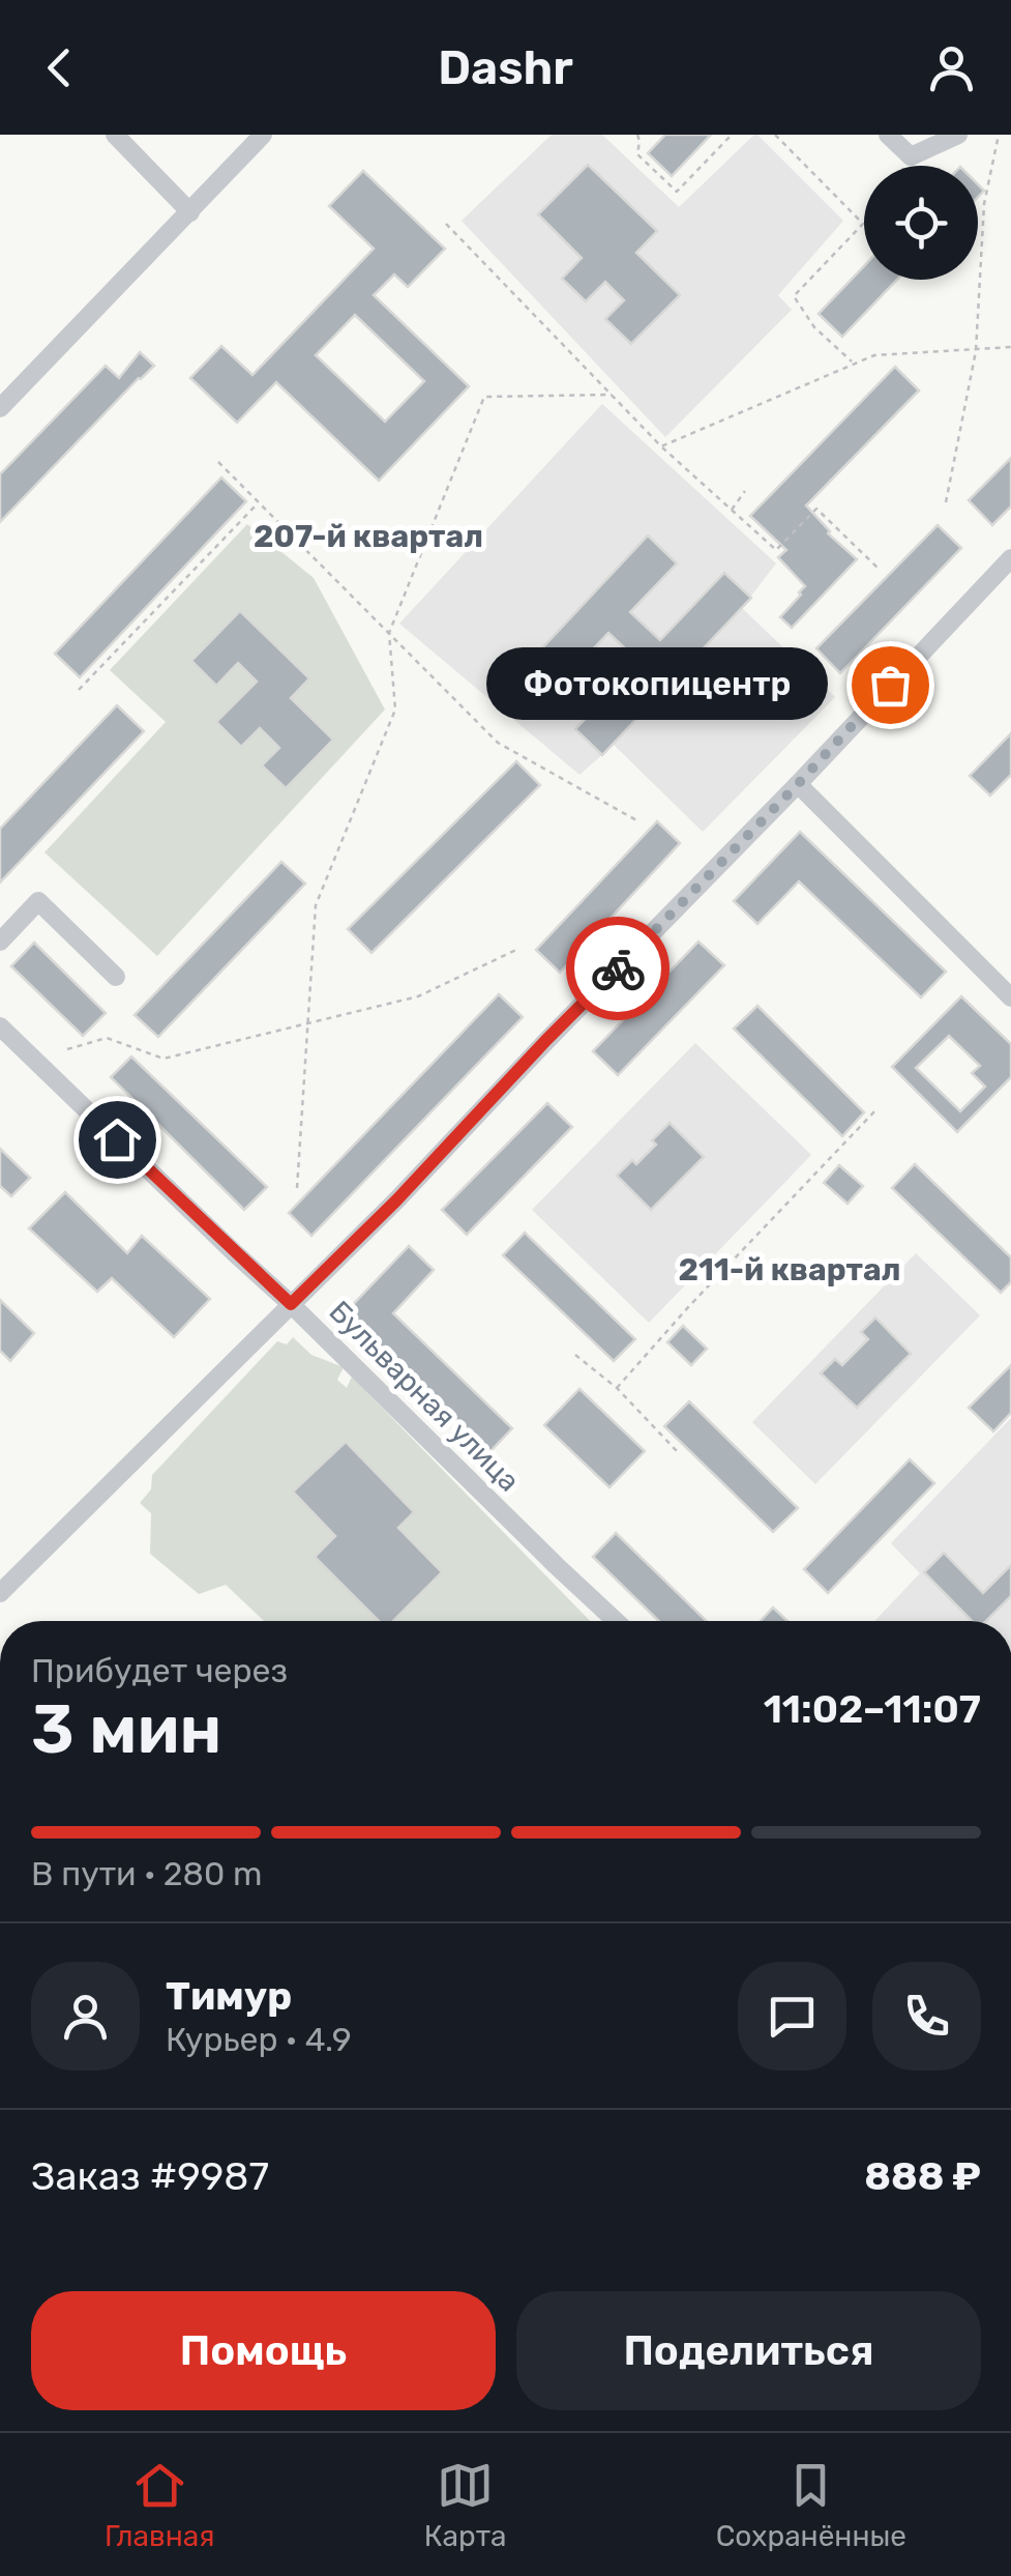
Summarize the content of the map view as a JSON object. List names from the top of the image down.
{
  "streets": {
    "street": ["Бульварная улица"]
  },
  "districts": ["207-й квартал", "211-й квартал"],
  "places": ["Фотокопицентр"],
  "page": {
    "header": "Dashr",
    "bubble": "Фотокопицентр",
    "heading": ["3 мин", "Прибудет через", "11:02–11:07"],
    "panel": [
      "Тимур",
      "Курьер · 4.9",
      "Заказ #9987",
      "888 ₽"
    ],
    "bar": "В пути · 280 m",
    "buttons": ["Помощь", "Поделиться"],
    "tabs": ["Главная", "Карта", "Сохранённые"]
  }
}
